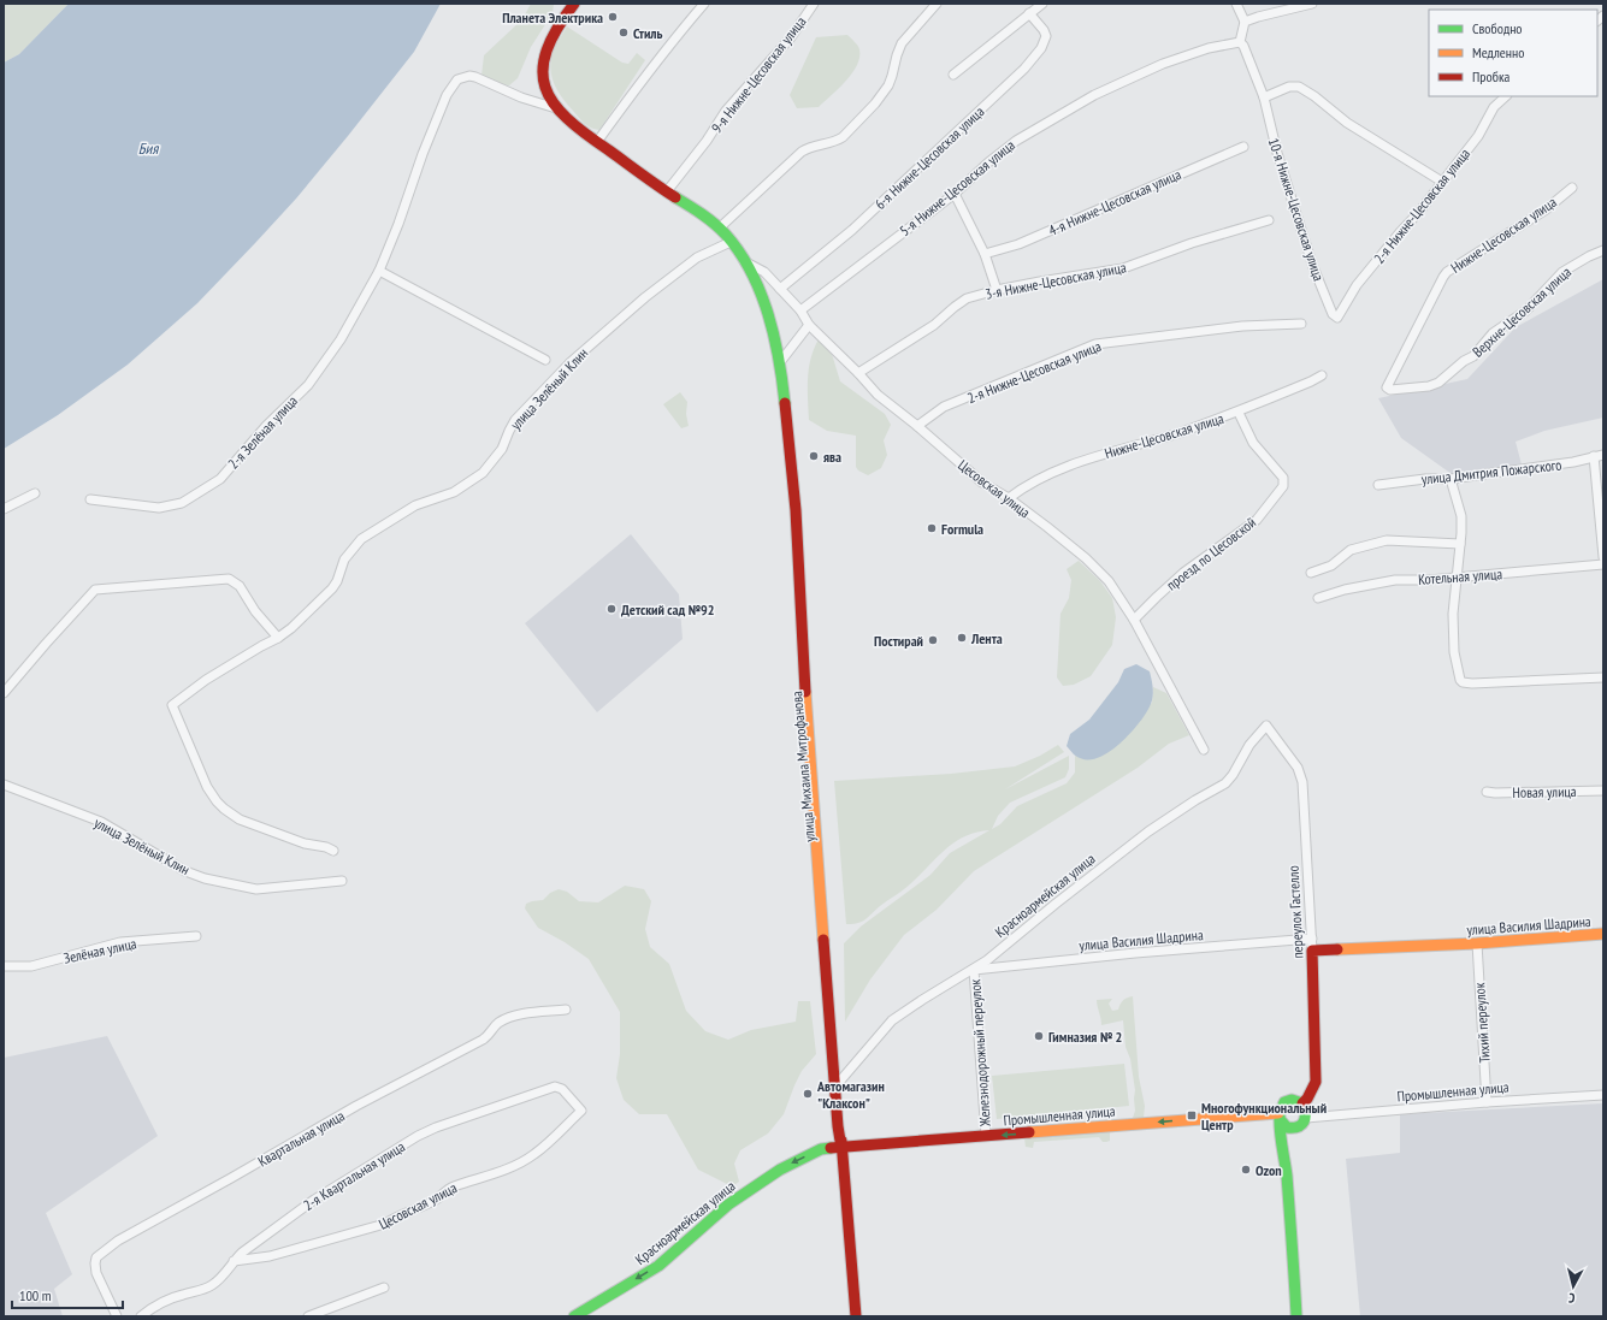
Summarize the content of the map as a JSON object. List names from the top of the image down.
{
  "streets": {
    "main road": [
      "улица Михаила Митрофанова",
      "Красноармейская улица",
      "переулок Гастелло",
      "улица Василия Шадрина",
      "Промышленная улица"
    ],
    "street": [
      "9-я Нижне-Цесовская улица",
      "6-я Нижне-Цесовская улица",
      "5-я Нижне-Цесовская улица",
      "4-я Нижне-Цесовская улица",
      "2-я Нижне-Цесовская улица",
      "10-я Нижне-Цесовская улица",
      "Нижне-Цесовская улица",
      "3-я Нижне-Цесовская улица",
      "Верхне-Цесовская улица",
      "улица Зелёный Клин",
      "2-я Зелёная улица",
      "улица Дмитрия Пожарского",
      "Цесовская улица",
      "проезд по Цесовской",
      "Котельная улица",
      "Новая улица",
      "Зелёная улица",
      "Тихий переулок",
      "Железнодорожный переулок",
      "Квартальная улица",
      "2-я Квартальная улица"
    ]
  },
  "crossings": [
    ["9-я Нижне-Цесовская улица", "улица Михаила Митрофанова"],
    ["6-я Нижне-Цесовская улица", "Цесовская улица"],
    ["5-я Нижне-Цесовская улица", "10-я Нижне-Цесовская улица"],
    ["5-я Нижне-Цесовская улица", "Цесовская улица"],
    ["2-я Нижне-Цесовская улица", "10-я Нижне-Цесовская улица"],
    ["2-я Нижне-Цесовская улица", "Цесовская улица"],
    ["Нижне-Цесовская улица", "Верхне-Цесовская улица"],
    ["Нижне-Цесовская улица", "Цесовская улица"],
    ["Нижне-Цесовская улица", "проезд по Цесовской"],
    ["3-я Нижне-Цесовская улица", "Цесовская улица"],
    ["улица Зелёный Клин", "улица Михаила Митрофанова"],
    ["2-я Зелёная улица", "улица Михаила Митрофанова"],
    ["Цесовская улица", "проезд по Цесовской"],
    ["Цесовская улица", "улица Михаила Митрофанова"],
    ["Цесовская улица", "2-я Квартальная улица"],
    ["улица Михаила Митрофанова", "Красноармейская улица"],
    ["улица Михаила Митрофанова", "Промышленная улица"],
    ["Красноармейская улица", "переулок Гастелло"],
    ["Красноармейская улица", "улица Василия Шадрина"],
    ["Красноармейская улица", "Железнодорожный переулок"],
    ["Красноармейская улица", "Промышленная улица"],
    ["переулок Гастелло", "улица Василия Шадрина"],
    ["переулок Гастелло", "Промышленная улица"],
    ["улица Василия Шадрина", "Тихий переулок"],
    ["улица Василия Шадрина", "Железнодорожный переулок"],
    ["Тихий переулок", "Промышленная улица"],
    ["Железнодорожный переулок", "Промышленная улица"]
  ],
  "one_way": ["Промышленная улица"],
  "water": ["Бия"],
  "places": {
    "other": [
      "Планета Электрика",
      "Стиль",
      "ява",
      "Formula",
      "Детский сад №92",
      "Лента",
      "Постирай",
      "Гимназия № 2",
      "Автомагазин \"Клаксон\"",
      "Ozon"
    ],
    "transit": ["Многофункциональный Центр"]
  },
  "legend": ["Свободно", "Медленно", "Пробка"],
  "scale_bar": "100 m",
  "north": "bottom"
}
